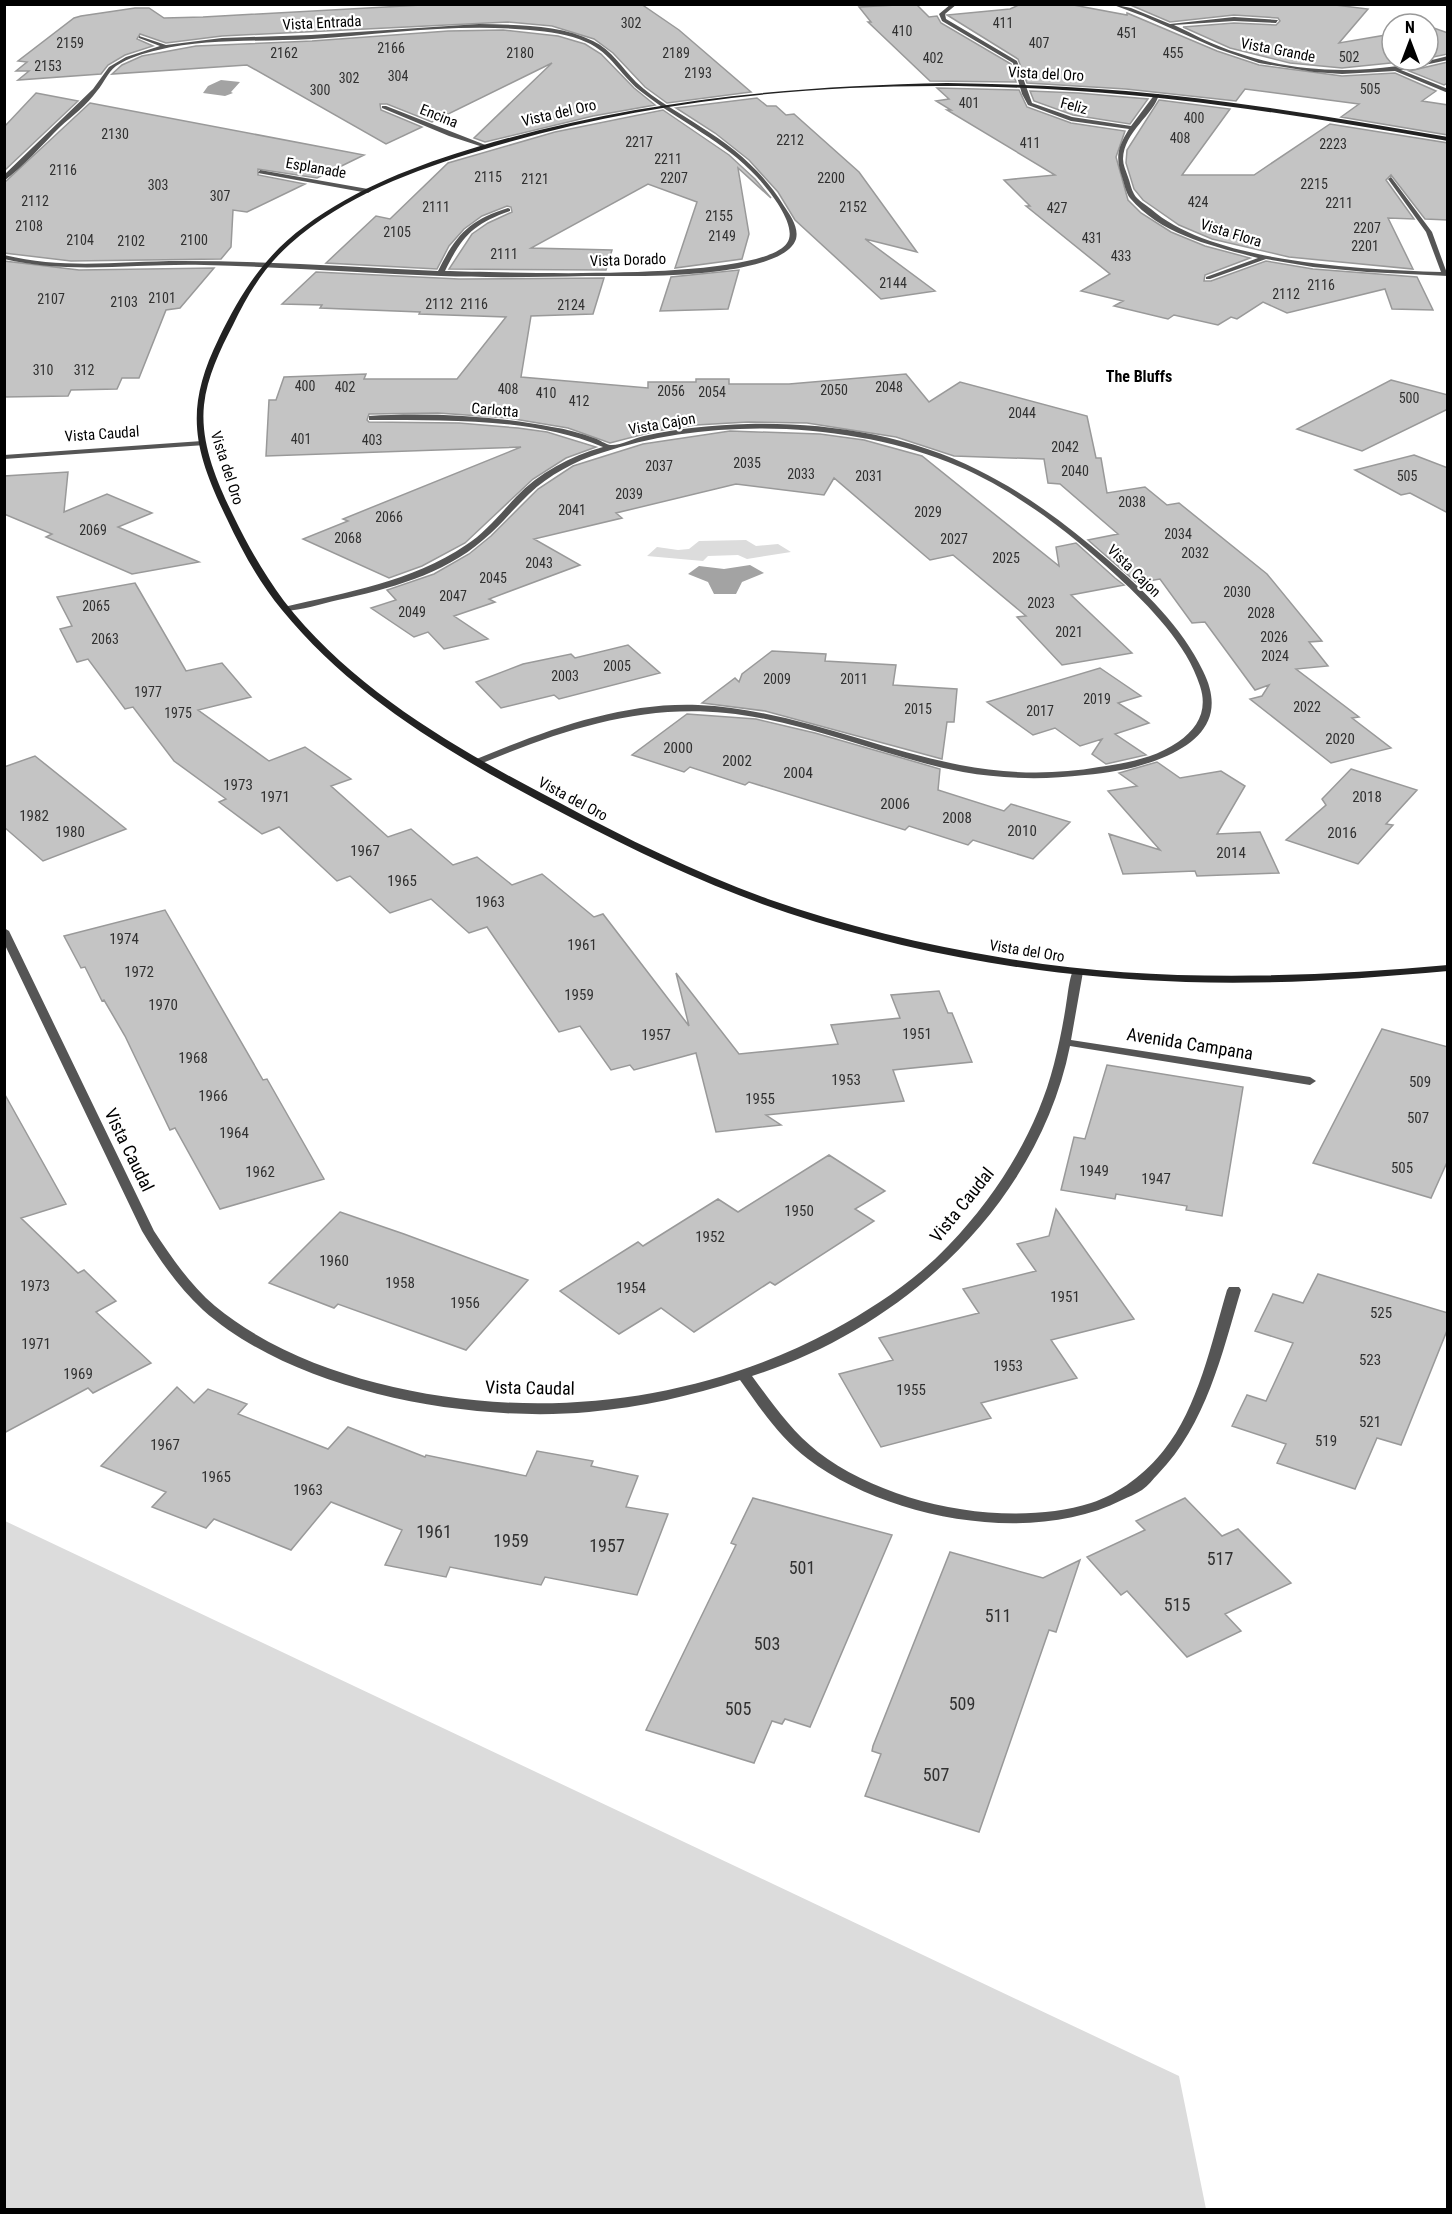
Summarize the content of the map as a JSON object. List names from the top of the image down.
{
  "streets": {
    "street": [
      "Vista Entrada",
      "Vista Grande",
      "Vista del Oro",
      "Feliz",
      "Encina",
      "Esplanade",
      "Vista Flora",
      "Vista Dorado",
      "Carlotta",
      "Vista Cajon",
      "Vista Caudal",
      "Avenida Campana"
    ]
  },
  "crossings": [
    ["Vista Entrada", "Vista del Oro"],
    ["Vista Entrada", "Vista Dorado"],
    ["Vista del Oro", "Feliz"],
    ["Vista del Oro", "Encina"],
    ["Vista del Oro", "Esplanade"],
    ["Vista del Oro", "Vista Flora"],
    ["Vista del Oro", "Vista Dorado"],
    ["Vista del Oro", "Vista Cajon"],
    ["Vista del Oro", "Vista Caudal"],
    ["Feliz", "Vista Flora"],
    ["Carlotta", "Vista Cajon"],
    ["Vista Caudal", "Avenida Campana"]
  ],
  "districts": ["The Bluffs"],
  "house_numbers": [
    "302",
    "411",
    "410",
    "451",
    "2159",
    "407",
    "2166",
    "2162",
    "2180",
    "2189",
    "455",
    "502",
    "402",
    "2153",
    "2193",
    "304",
    "302",
    "505",
    "300",
    "401",
    "400",
    "2130",
    "408",
    "2212",
    "2217",
    "411",
    "2223",
    "2211",
    "2116",
    "2115",
    "2207",
    "2200",
    "2121",
    "2215",
    "303",
    "307",
    "2112",
    "424",
    "2211",
    "2111",
    "2152",
    "427",
    "2155",
    "2108",
    "2207",
    "2105",
    "2149",
    "431",
    "2104",
    "2100",
    "2102",
    "2201",
    "2111",
    "433",
    "2144",
    "2116",
    "2112",
    "2101",
    "2107",
    "2103",
    "2112",
    "2116",
    "2124",
    "310",
    "312",
    "400",
    "402",
    "2048",
    "408",
    "2050",
    "2056",
    "2054",
    "410",
    "500",
    "412",
    "2044",
    "401",
    "403",
    "2042",
    "2035",
    "2037",
    "2040",
    "2033",
    "2031",
    "505",
    "2039",
    "2038",
    "2041",
    "2029",
    "2066",
    "2069",
    "2034",
    "2068",
    "2027",
    "2032",
    "2025",
    "2043",
    "2045",
    "2030",
    "2047",
    "2023",
    "2065",
    "2049",
    "2028",
    "2021",
    "2026",
    "2063",
    "2024",
    "2005",
    "2003",
    "2009",
    "2011",
    "1977",
    "2019",
    "2022",
    "2015",
    "2017",
    "1975",
    "2020",
    "2000",
    "2002",
    "2004",
    "1973",
    "1971",
    "2018",
    "2006",
    "1982",
    "2008",
    "2010",
    "1980",
    "2016",
    "1967",
    "2014",
    "1965",
    "1963",
    "1974",
    "1961",
    "1972",
    "1959",
    "1970",
    "1951",
    "1957",
    "1968",
    "1953",
    "509",
    "1966",
    "1955",
    "507",
    "1964",
    "505",
    "1949",
    "1962",
    "1947",
    "1950",
    "1952",
    "1960",
    "1958",
    "1973",
    "1954",
    "1951",
    "1956",
    "525",
    "1971",
    "523",
    "1953",
    "1969",
    "1955",
    "521",
    "519",
    "1967",
    "1965",
    "1963",
    "1961",
    "1959",
    "1957",
    "517",
    "501",
    "515",
    "511",
    "503",
    "509",
    "505",
    "507"
  ],
  "north": "top"
}
